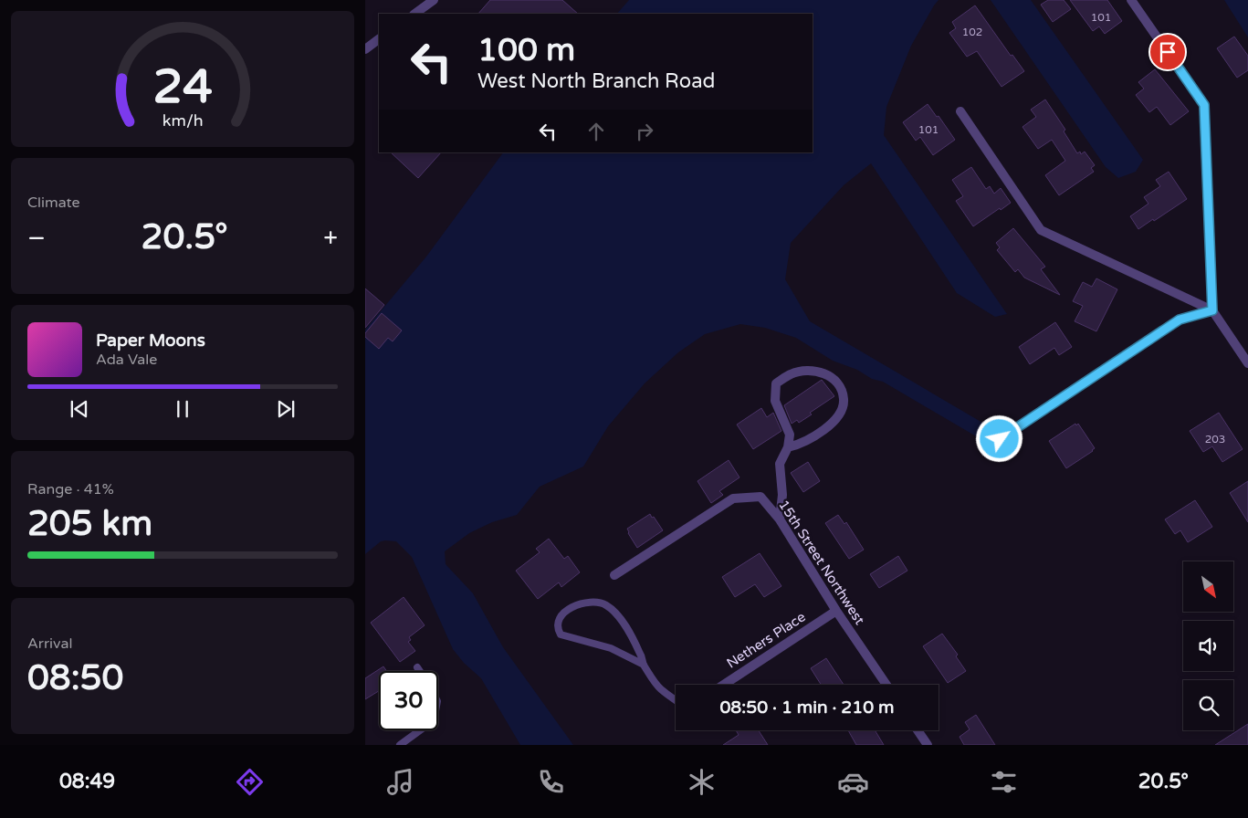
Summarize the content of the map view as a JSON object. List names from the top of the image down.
{
  "streets": {
    "street": ["15th Street Northwest", "Nethers Place"]
  },
  "crossings": [
    ["15th Street Northwest", "Nethers Place"]
  ],
  "house_numbers": [
    "101",
    "102",
    "101",
    "203"
  ],
  "north": "bottom right",
  "page": {
    "turn": ["100 m", "West North Branch Road"],
    "tile": [
      "Climate",
      ["Range · 41%", "205 km"],
      ["Arrival", "08:50"]
    ],
    "heat": ["−", "20.5°", "+"],
    "song": ["Paper Moons", "Ada Vale"],
    "limit": "30",
    "trip": "08:50 · 1 min · 210 m",
    "tabs": ["08:49", "20.5°"],
    "gauge": ["24", "km/h"]
  }
}
